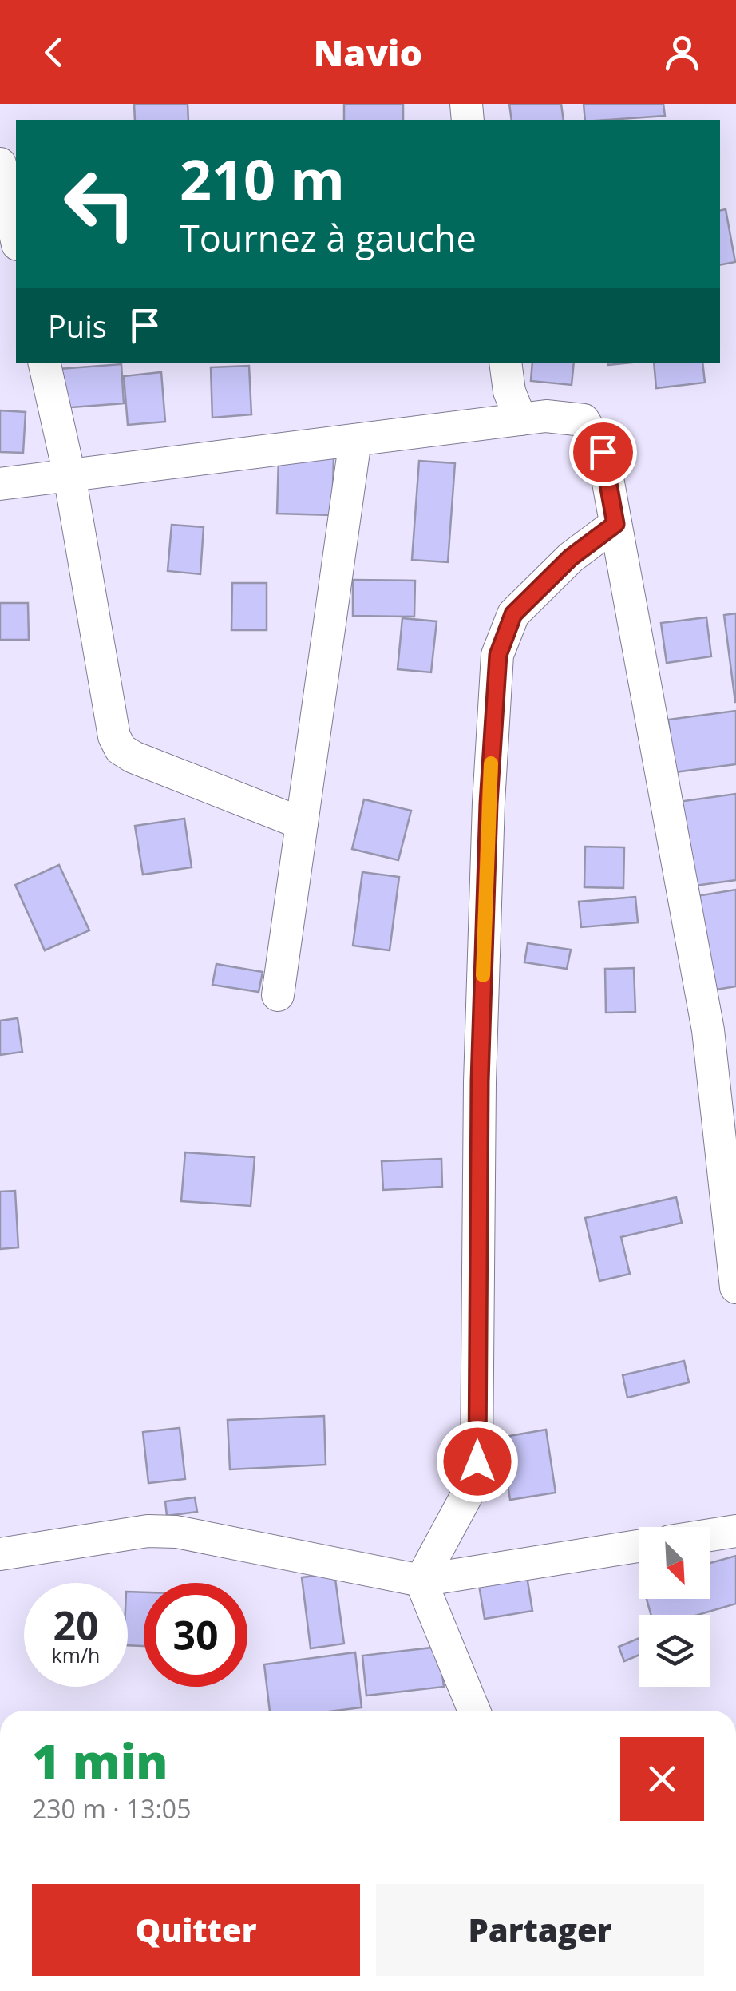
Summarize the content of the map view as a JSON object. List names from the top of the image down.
{
  "north": "bottom right",
  "page": {
    "header": "Navio",
    "turn": ["210 m", "Tournez à gauche"],
    "then": "Puis",
    "speed": "20 km/h",
    "limit": "30",
    "heading": ["1 min", "230 m · 13:05"],
    "buttons": ["Quitter", "Partager"]
  }
}
